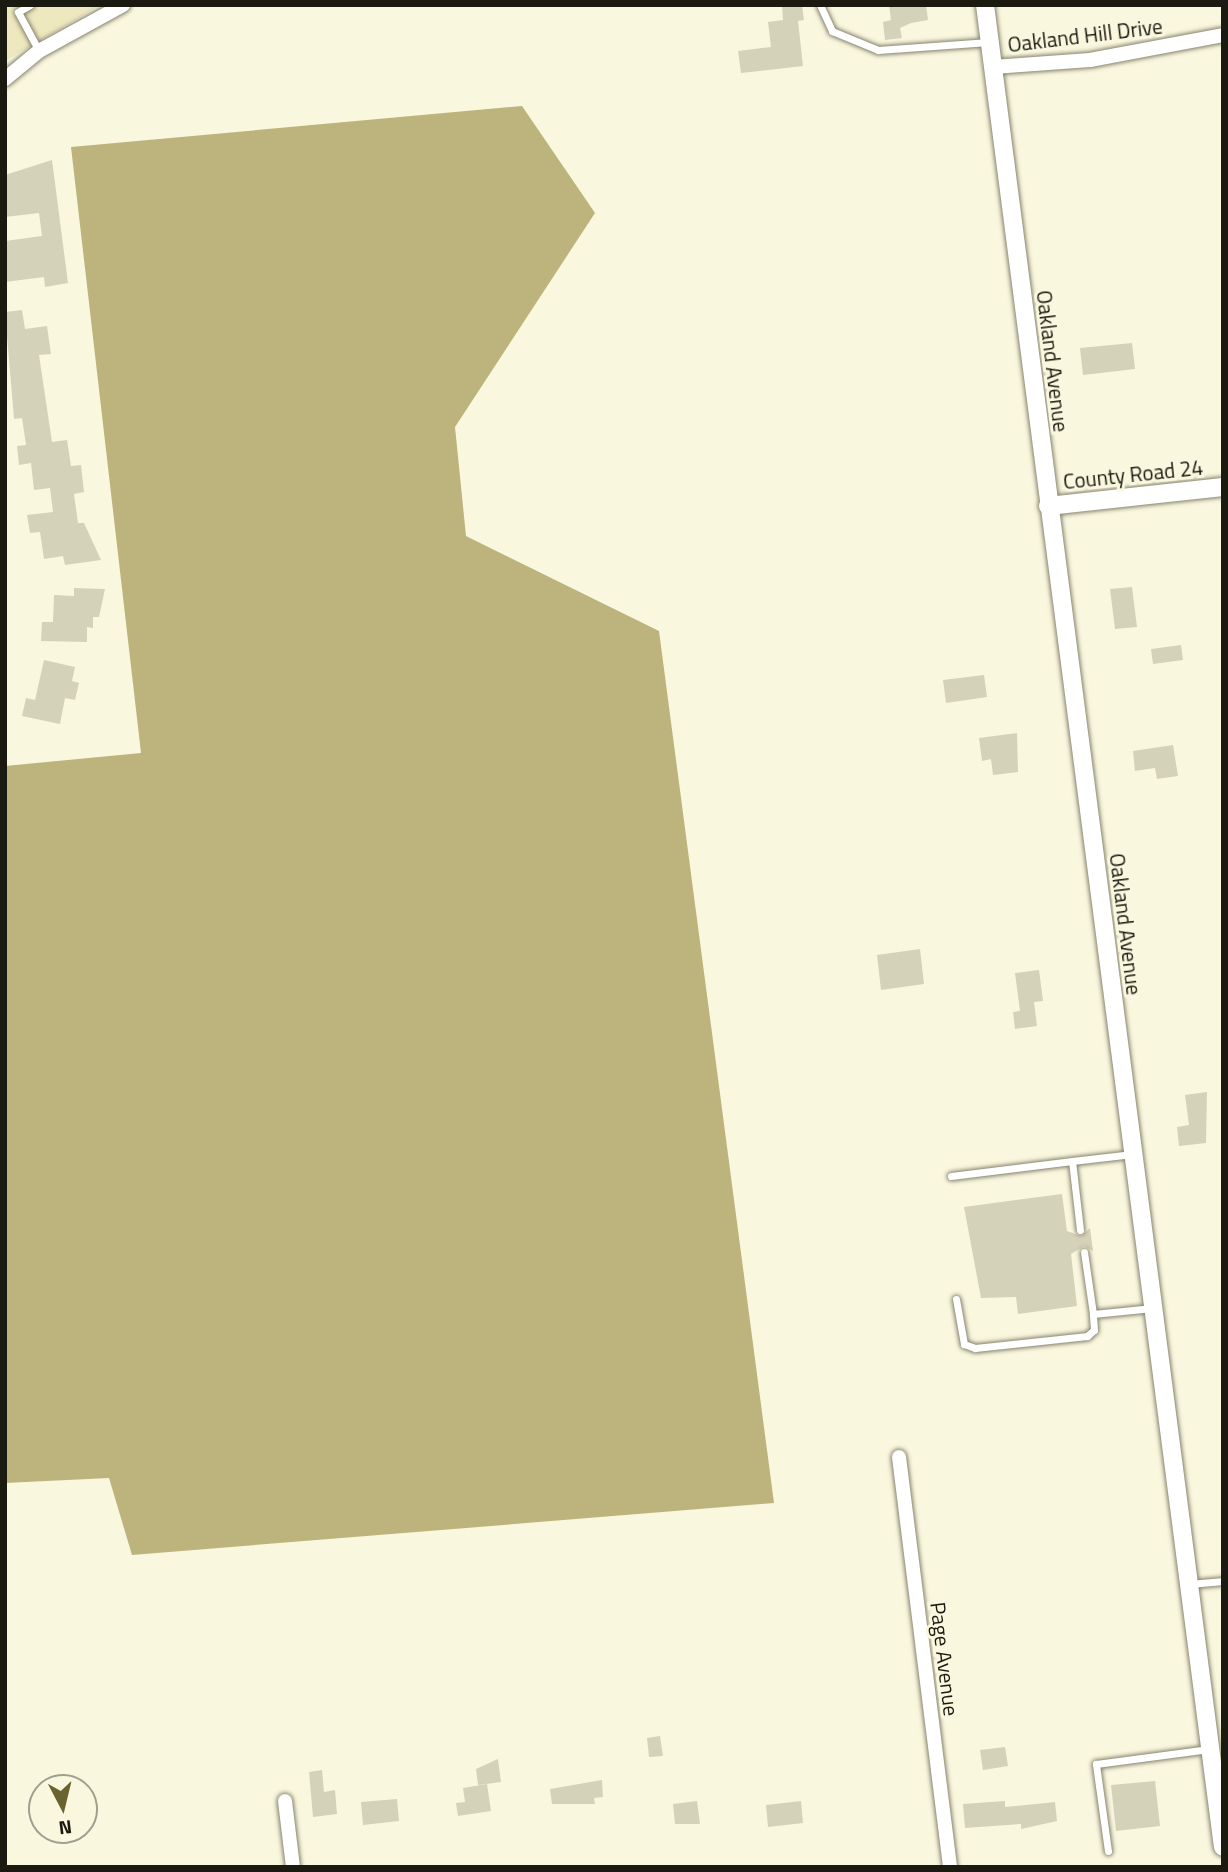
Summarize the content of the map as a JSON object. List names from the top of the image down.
{
  "streets": {
    "street": [
      "Oakland Hill Drive",
      "Oakland Avenue",
      "County Road 24",
      "Page Avenue"
    ]
  },
  "crossings": [
    ["Oakland Hill Drive", "Oakland Avenue"],
    ["Oakland Avenue", "County Road 24"]
  ],
  "north": "bottom"
}
